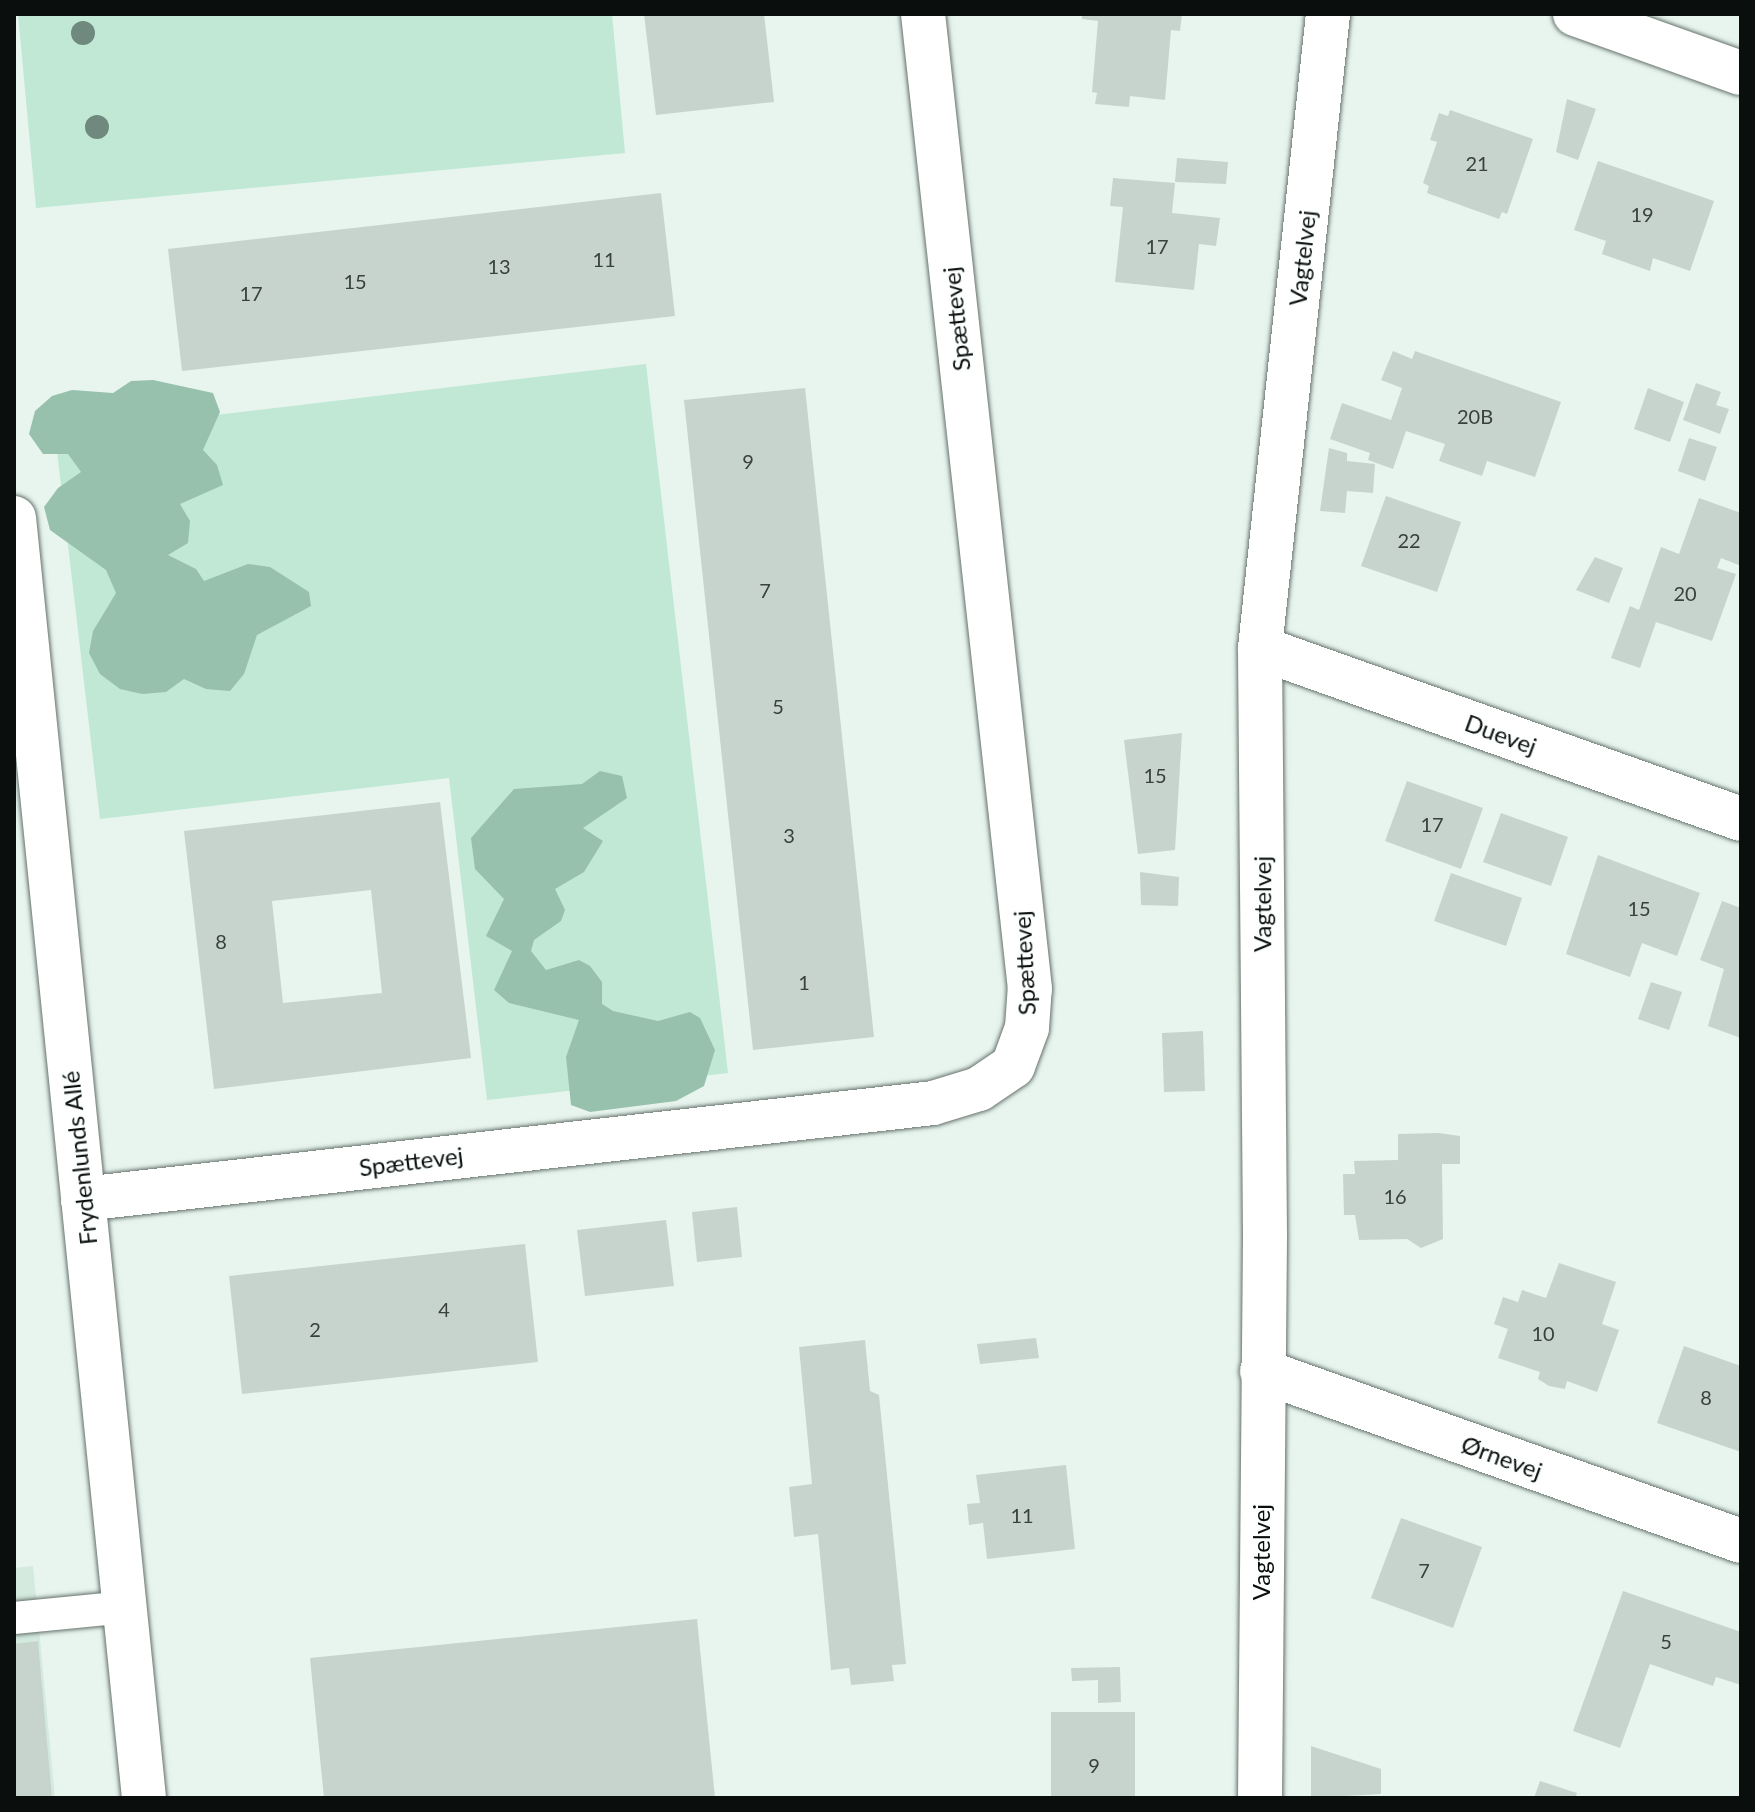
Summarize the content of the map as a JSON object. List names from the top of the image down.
{
  "streets": {
    "street": [
      "Vagtelvej",
      "Spættevej",
      "Duevej",
      "Frydenlunds Allé",
      "Ørnevej"
    ]
  },
  "crossings": [
    ["Vagtelvej", "Duevej"],
    ["Vagtelvej", "Ørnevej"],
    ["Spættevej", "Frydenlunds Allé"]
  ],
  "house_numbers": [
    "21",
    "19",
    "17",
    "11",
    "13",
    "15",
    "17",
    "20B",
    "9",
    "22",
    "7",
    "20",
    "5",
    "15",
    "17",
    "3",
    "15",
    "8",
    "1",
    "16",
    "4",
    "2",
    "10",
    "8",
    "11",
    "7",
    "5",
    "9"
  ]
}
